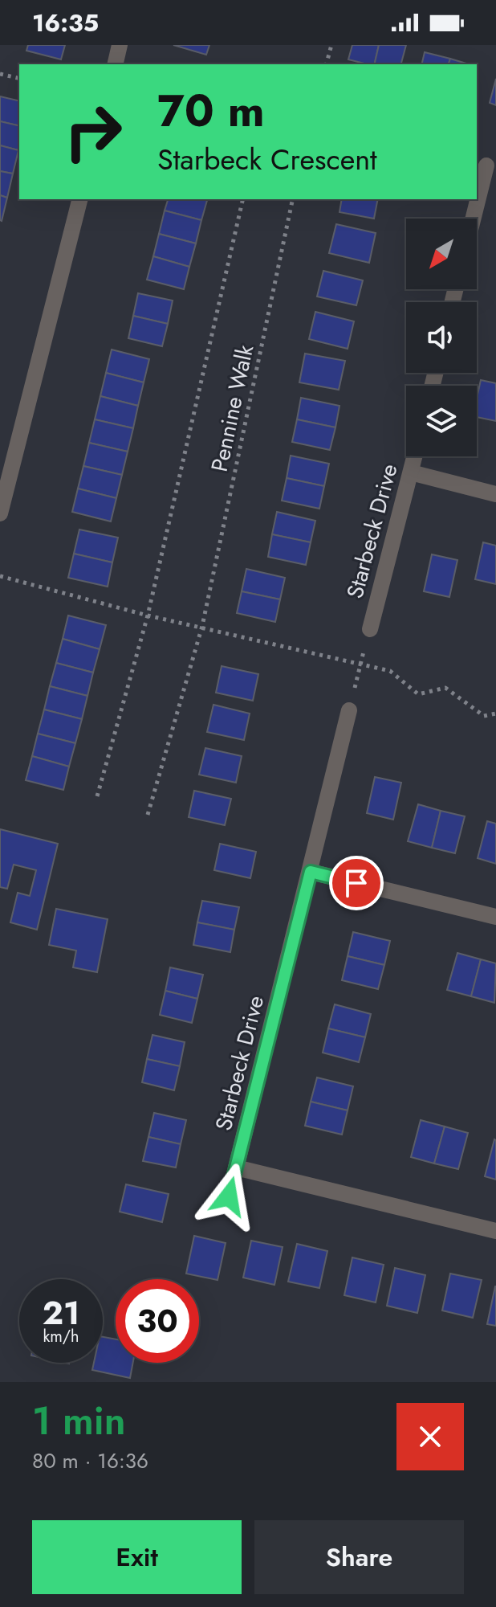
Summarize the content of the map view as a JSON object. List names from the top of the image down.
{
  "streets": {
    "street": ["Starbeck Drive"],
    "path": ["Pennine Walk"]
  },
  "north": "bottom left",
  "page": {
    "status": "16:35",
    "turn": ["70 m", "Starbeck Crescent"],
    "speed": "21 km/h",
    "limit": "30",
    "heading": ["1 min", "80 m · 16:36"],
    "buttons": ["Exit", "Share"]
  }
}
